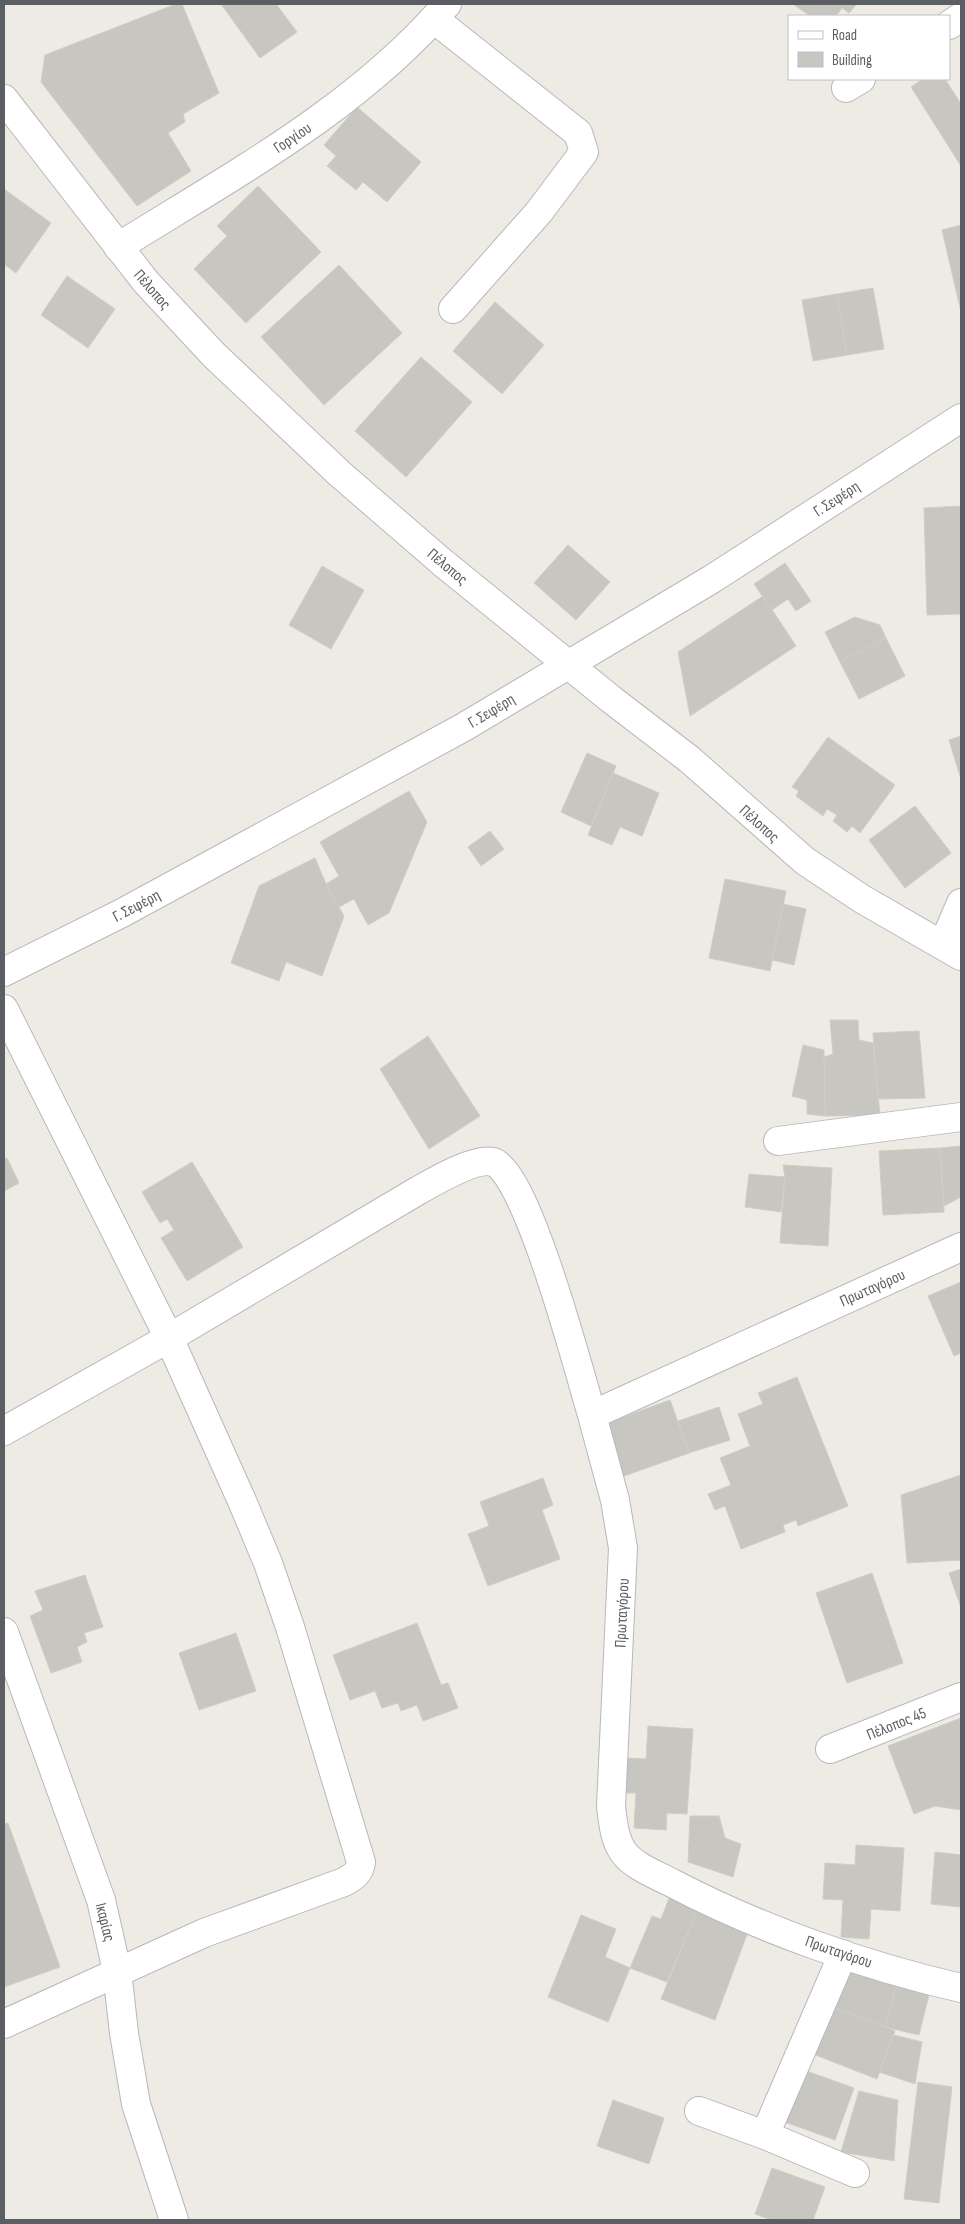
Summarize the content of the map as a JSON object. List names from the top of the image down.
{
  "streets": {
    "street": [
      "Γοργίου",
      "Πέλοπος",
      "Γ. Σεφέρη",
      "Πρωταγόρου",
      "Πέλοπος 45",
      "Ικαρίας"
    ]
  },
  "crossings": [
    ["Γοργίου", "Πέλοπος"],
    ["Πέλοπος", "Γ. Σεφέρη"]
  ],
  "legend": ["Road", "Building"]
}
